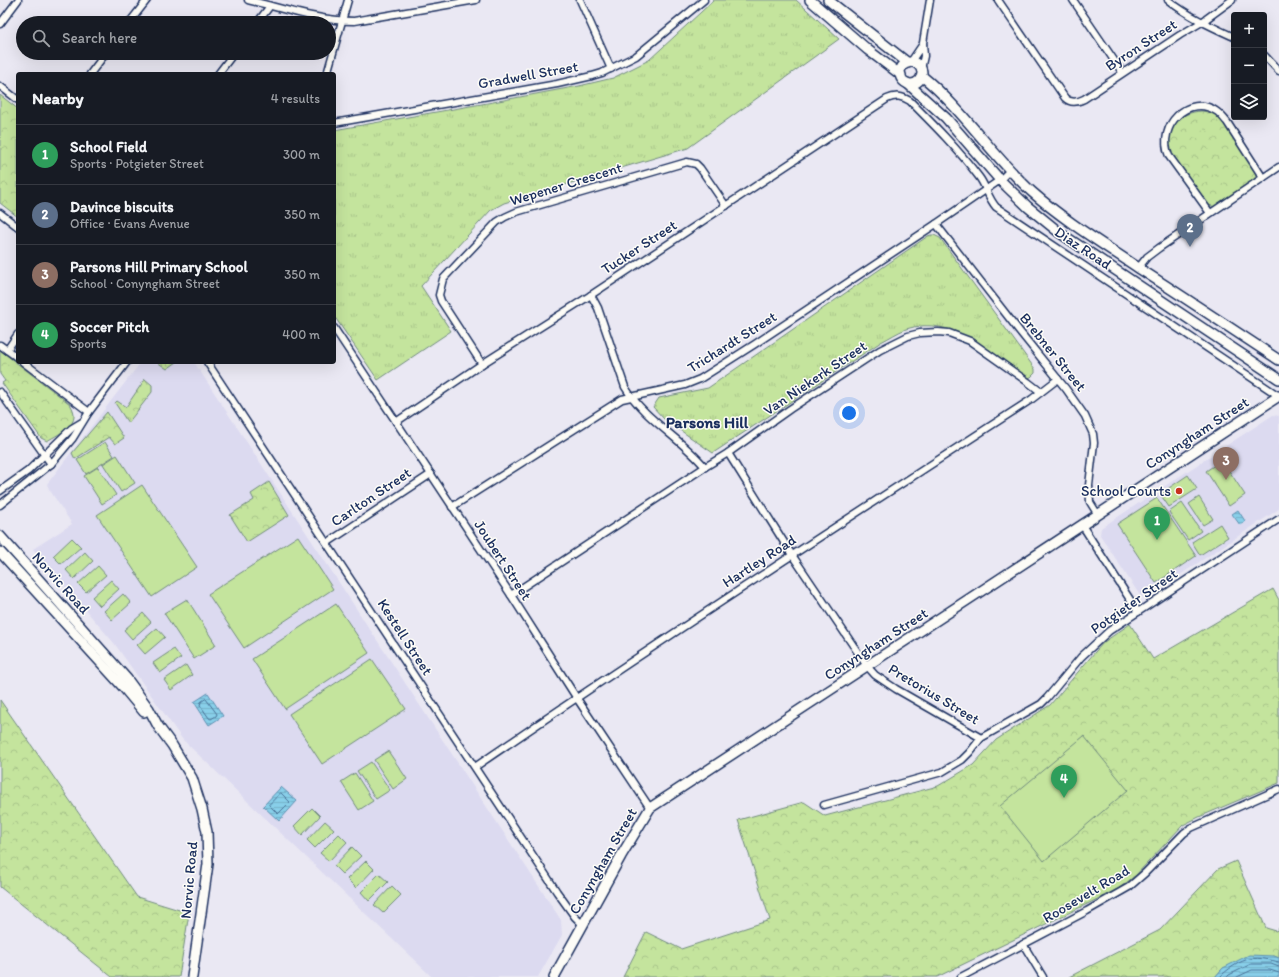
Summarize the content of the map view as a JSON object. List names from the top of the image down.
{
  "streets": {
    "street": [
      "Byron Street",
      "Gradwell Street",
      "Wepener Crescent",
      "Tucker Street",
      "Diaz Road",
      "Trichardt Street",
      "Brebner Street",
      "Van Niekerk Street",
      "Conyngham Street",
      "Carlton Street",
      "Joubert Street",
      "Hartley Road",
      "Norvic Road",
      "Potgieter Street",
      "Kestell Street",
      "Pretorius Street",
      "Roosevelt Road"
    ]
  },
  "crossings": [
    ["Wepener Crescent", "Tucker Street"],
    ["Tucker Street", "Diaz Road"],
    ["Tucker Street", "Joubert Street"],
    ["Diaz Road", "Trichardt Street"],
    ["Diaz Road", "Conyngham Street"],
    ["Trichardt Street", "Brebner Street"],
    ["Trichardt Street", "Joubert Street"],
    ["Brebner Street", "Conyngham Street"],
    ["Brebner Street", "Hartley Road"],
    ["Van Niekerk Street", "Joubert Street"],
    ["Van Niekerk Street", "Hartley Road"],
    ["Van Niekerk Street", "Pretorius Street"],
    ["Conyngham Street", "Joubert Street"],
    ["Conyngham Street", "Kestell Street"],
    ["Conyngham Street", "Pretorius Street"],
    ["Carlton Street", "Joubert Street"],
    ["Carlton Street", "Kestell Street"],
    ["Joubert Street", "Hartley Road"],
    ["Hartley Road", "Kestell Street"],
    ["Hartley Road", "Pretorius Street"],
    ["Potgieter Street", "Pretorius Street"]
  ],
  "districts": ["Parsons Hill"],
  "places": ["School Courts"],
  "page": {
    "map_buttons": ["+", "−"],
    "search": "Search here",
    "heading": ["Nearby", "4 results"],
    "list": [
      {
        "mark": "1",
        "name": "School Field",
        "note": "Sports · Potgieter Street",
        "value": "300 m"
      },
      {
        "mark": "2",
        "name": "Davince biscuits",
        "note": "Office · Evans Avenue",
        "value": "350 m"
      },
      {
        "mark": "3",
        "name": "Parsons Hill Primary School",
        "note": "School · Conyngham Street",
        "value": "350 m"
      },
      {
        "mark": "4",
        "name": "Soccer Pitch",
        "note": "Sports",
        "value": "400 m"
      }
    ],
    "pins": [
      "2",
      "3",
      "1",
      "4"
    ]
  }
}
